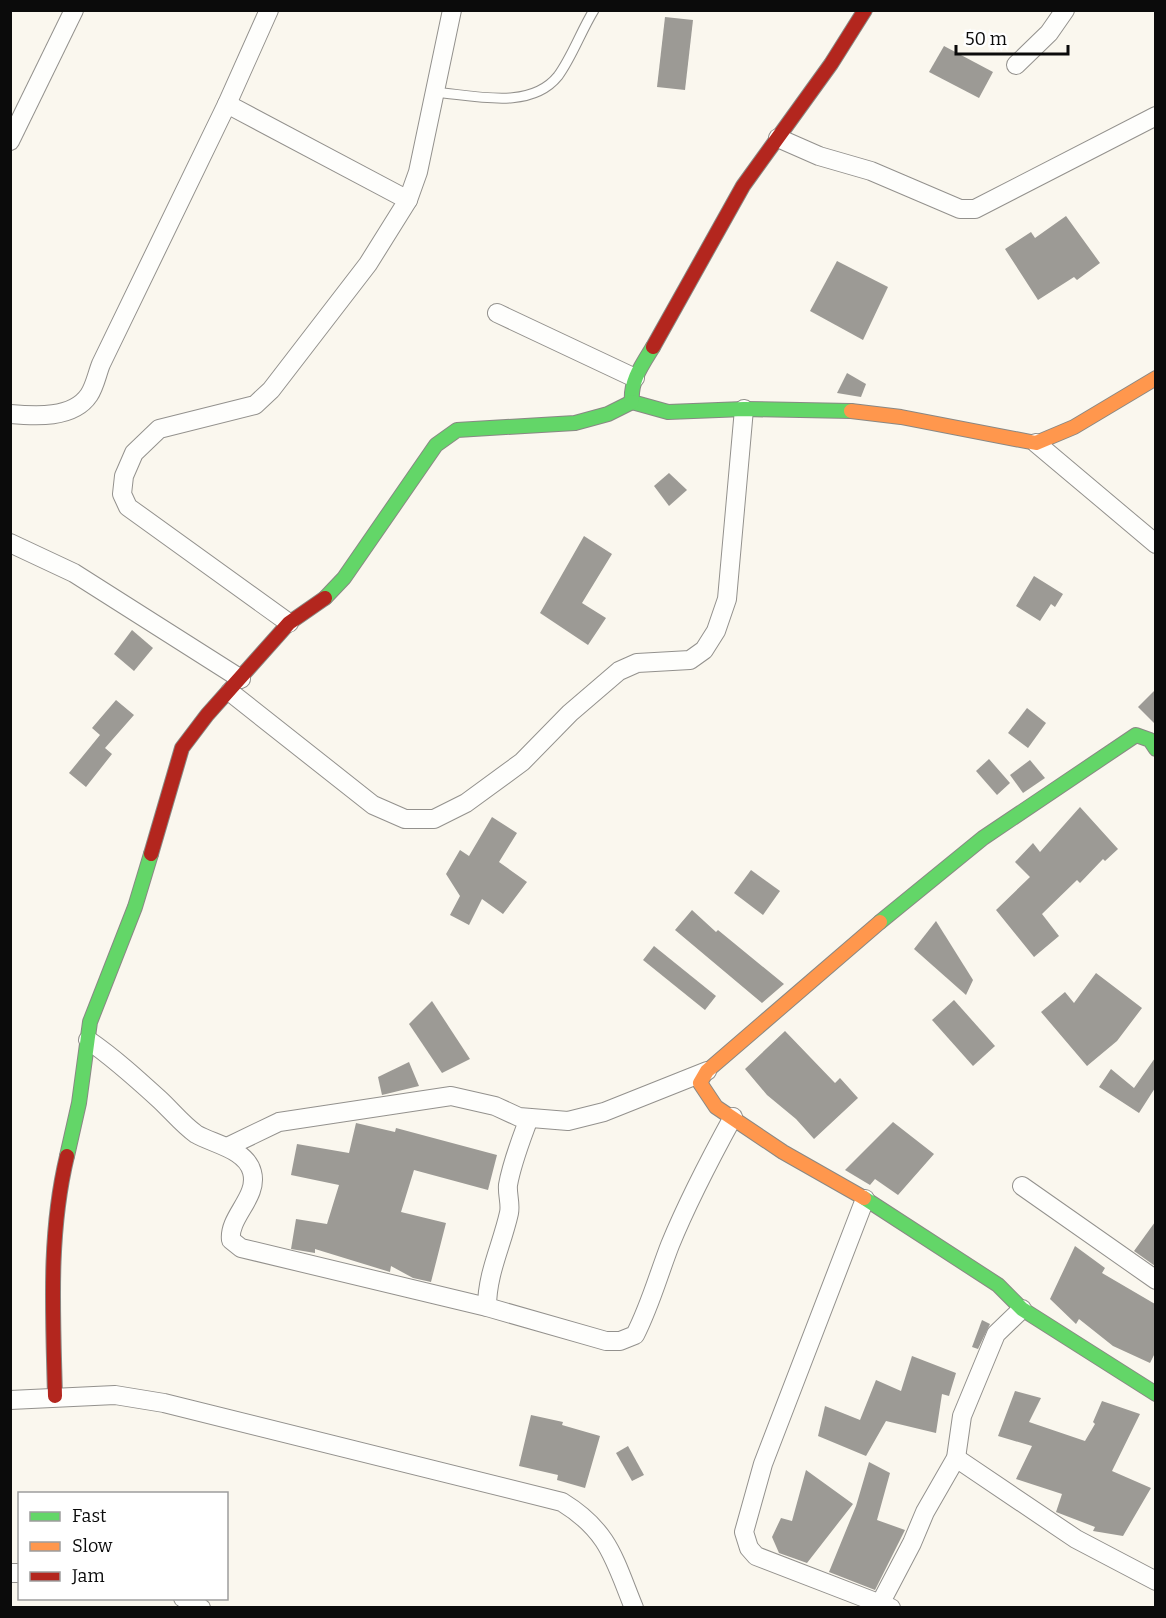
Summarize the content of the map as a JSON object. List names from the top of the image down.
{
  "legend": ["Fast", "Slow", "Jam"],
  "scale_bar": "50 m"
}
